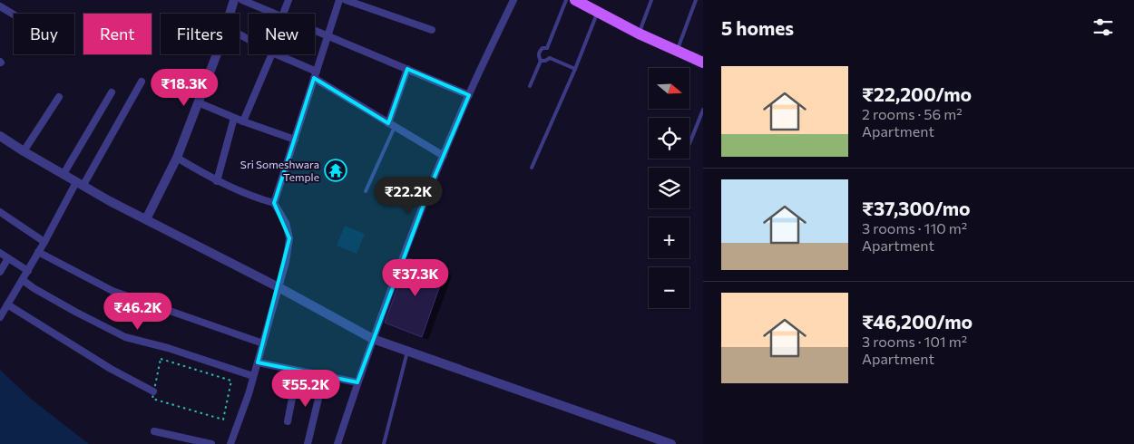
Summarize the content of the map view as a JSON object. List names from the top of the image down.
{
  "places": {
    "temple": ["Sri Someshwara Temple"]
  },
  "north": "right",
  "page": {
    "heading": "5 homes",
    "chip": [
      "Buy",
      "Rent",
      "Filters",
      "New"
    ],
    "list": [
      {
        "name": "₹22,200/mo",
        "note": "2 rooms · 56 m² · Apartment"
      },
      {
        "name": "₹37,300/mo",
        "note": "3 rooms · 110 m² · Apartment"
      },
      {
        "name": "₹46,200/mo",
        "note": "3 rooms · 101 m² · Apartment"
      }
    ],
    "map_buttons": ["+", "−"],
    "price": [
      "₹18.3K",
      "₹22.2K",
      "₹37.3K",
      "₹46.2K",
      "₹55.2K"
    ]
  }
}
